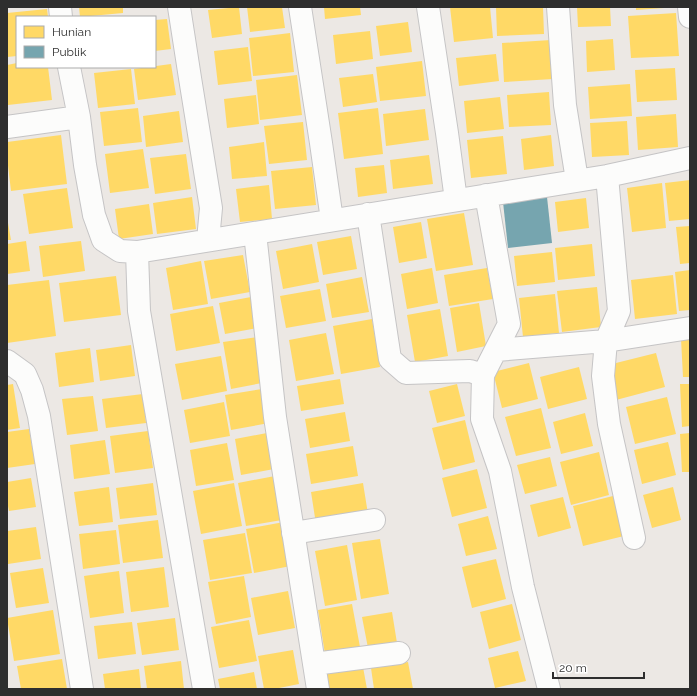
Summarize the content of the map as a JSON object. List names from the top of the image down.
{
  "legend": ["Hunian", "Publik"],
  "scale_bar": "20 m"
}
